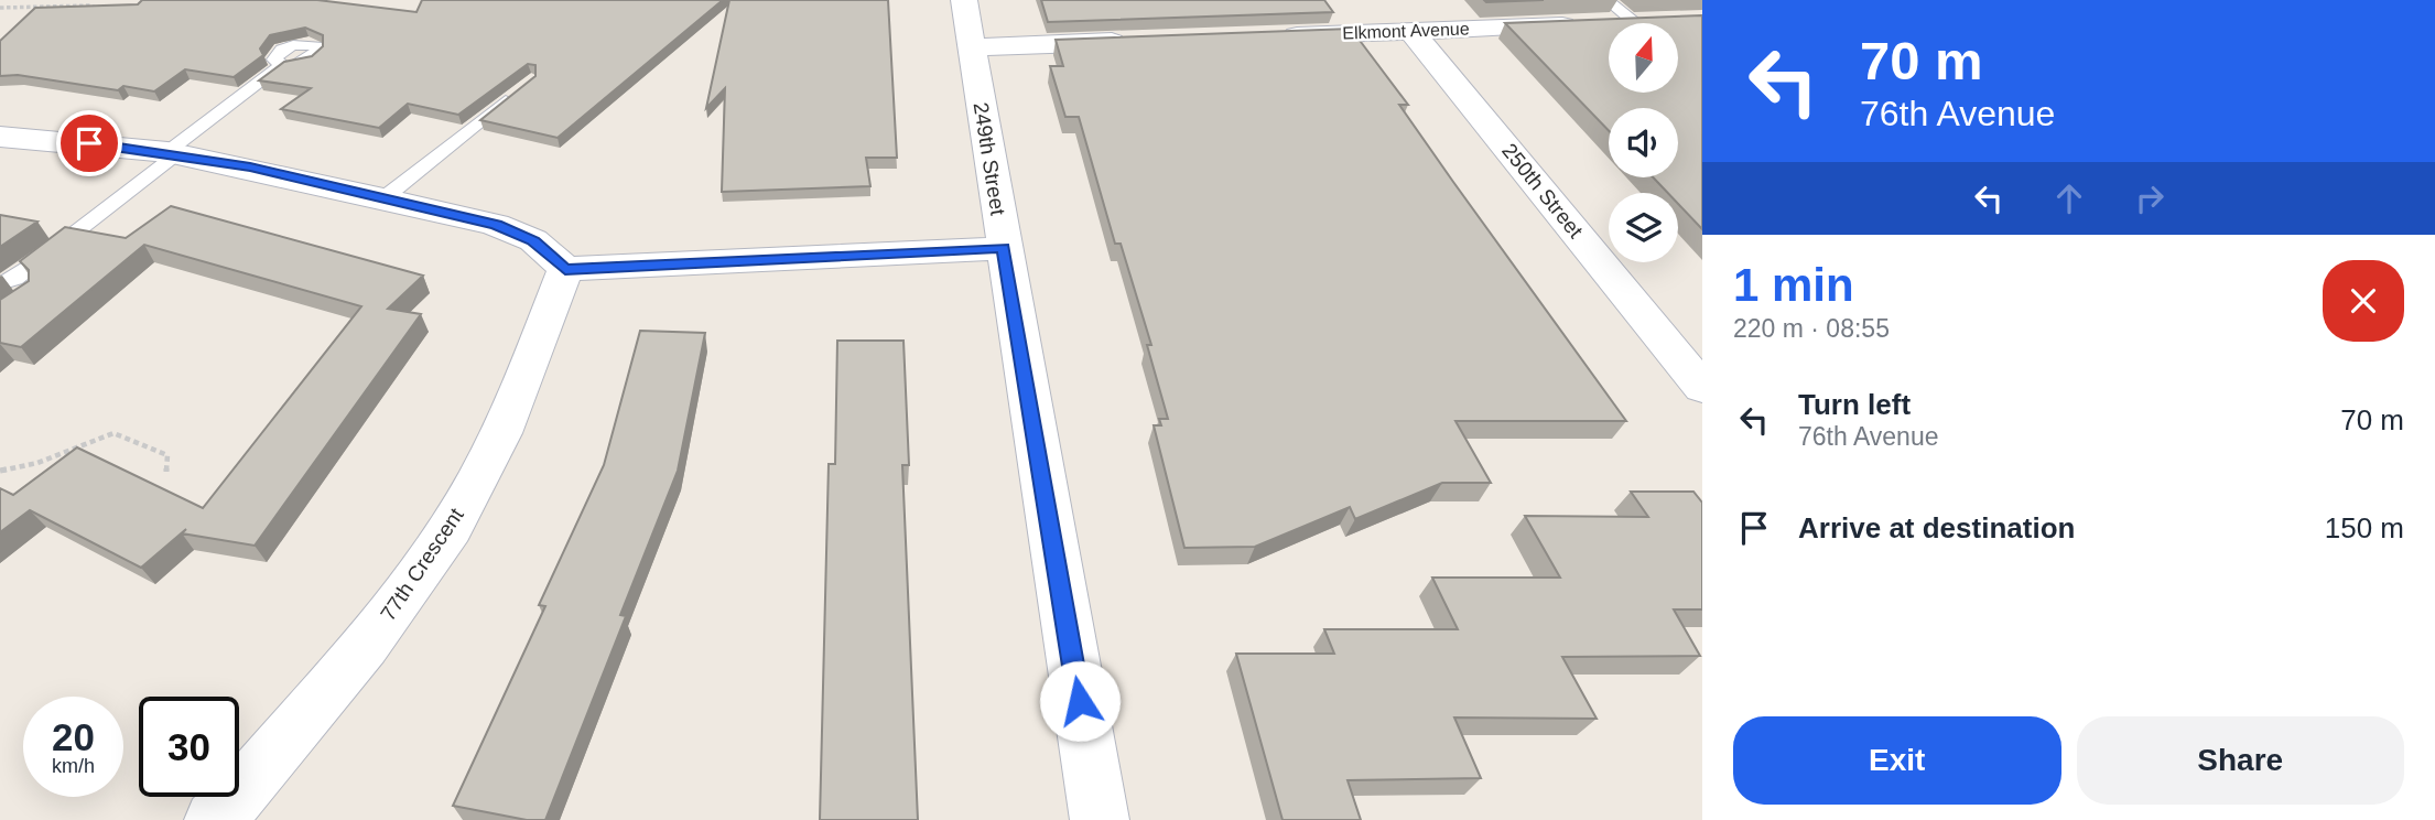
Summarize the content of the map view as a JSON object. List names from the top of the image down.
{
  "streets": {
    "street": [
      "Elkmont Avenue",
      "249th Street",
      "250th Street",
      "77th Crescent"
    ]
  },
  "crossings": [
    ["Elkmont Avenue", "250th Street"]
  ],
  "north": "top",
  "page": {
    "turn": ["70 m", "76th Avenue"],
    "heading": ["1 min", "220 m · 08:55"],
    "list": [
      {
        "name": "Turn left",
        "note": "76th Avenue",
        "value": "70 m"
      },
      {
        "name": "Arrive at destination",
        "value": "150 m"
      }
    ],
    "speed": "20 km/h",
    "limit": "30",
    "buttons": ["Exit", "Share"]
  }
}
